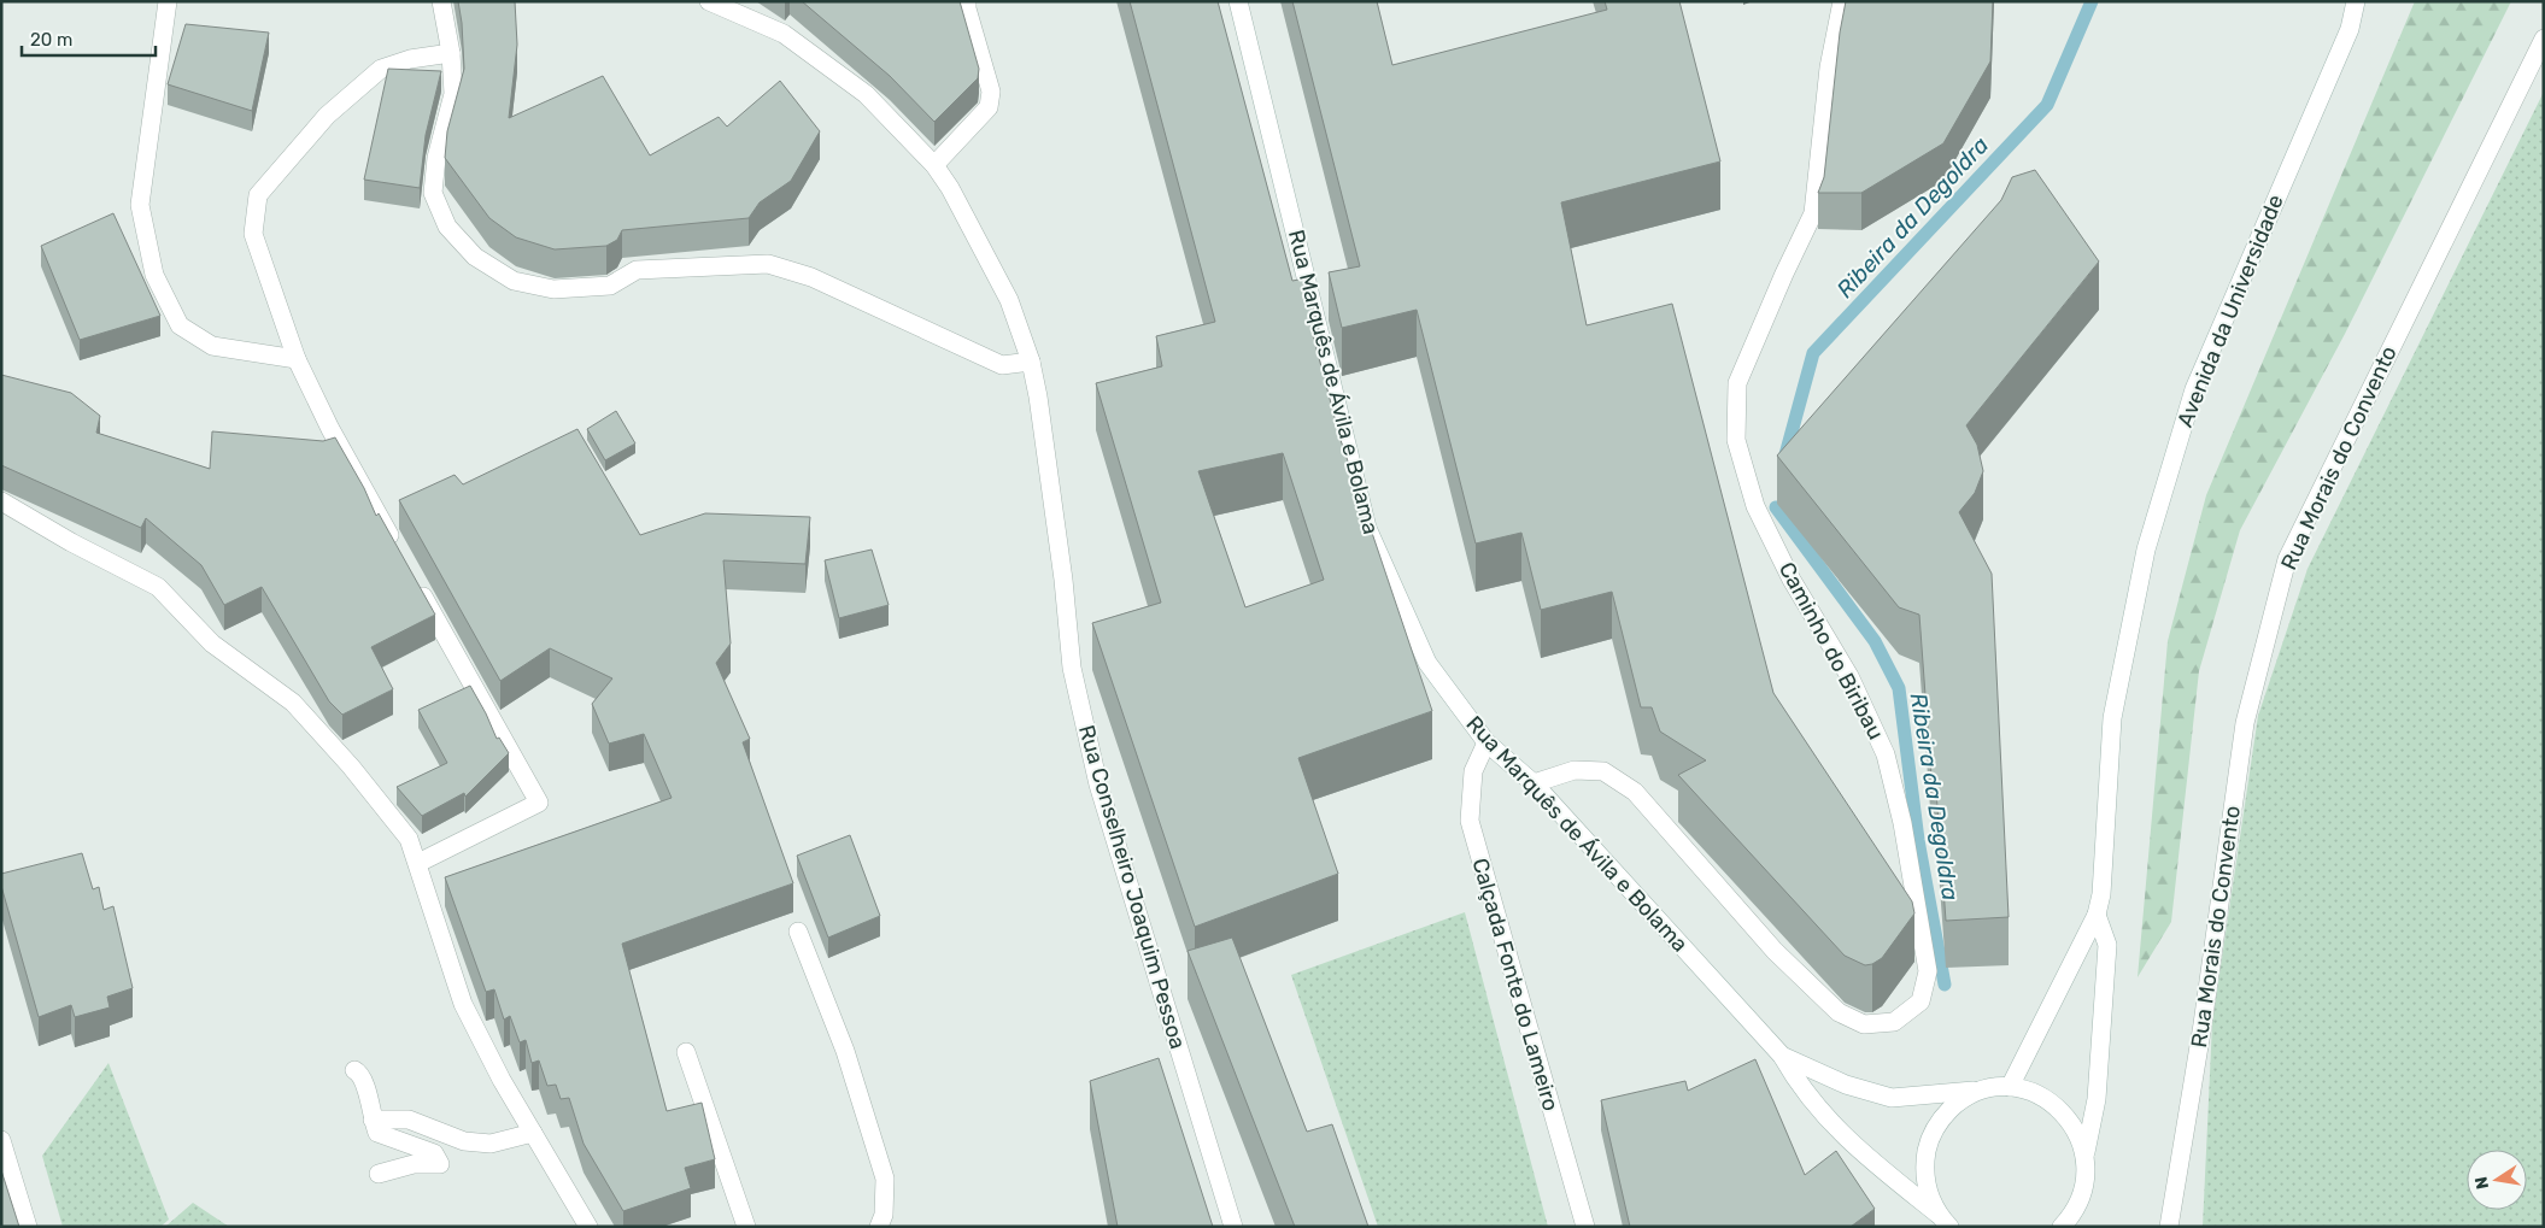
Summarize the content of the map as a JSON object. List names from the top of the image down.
{
  "streets": {
    "street": [
      "Avenida da Universidade",
      "Rua Marquês de Ávila e Bolama",
      "Rua Morais do Convento",
      "Caminho do Biribau",
      "Rua Conselheiro Joaquim Pessoa",
      "Calçada Fonte do Lameiro"
    ]
  },
  "crossings": [
    ["Avenida da Universidade", "Rua Marquês de Ávila e Bolama"],
    ["Rua Marquês de Ávila e Bolama", "Caminho do Biribau"],
    ["Rua Marquês de Ávila e Bolama", "Calçada Fonte do Lameiro"]
  ],
  "water": ["Ribeira da Degoldra"],
  "scale_bar": "20 m",
  "north": "left"
}
